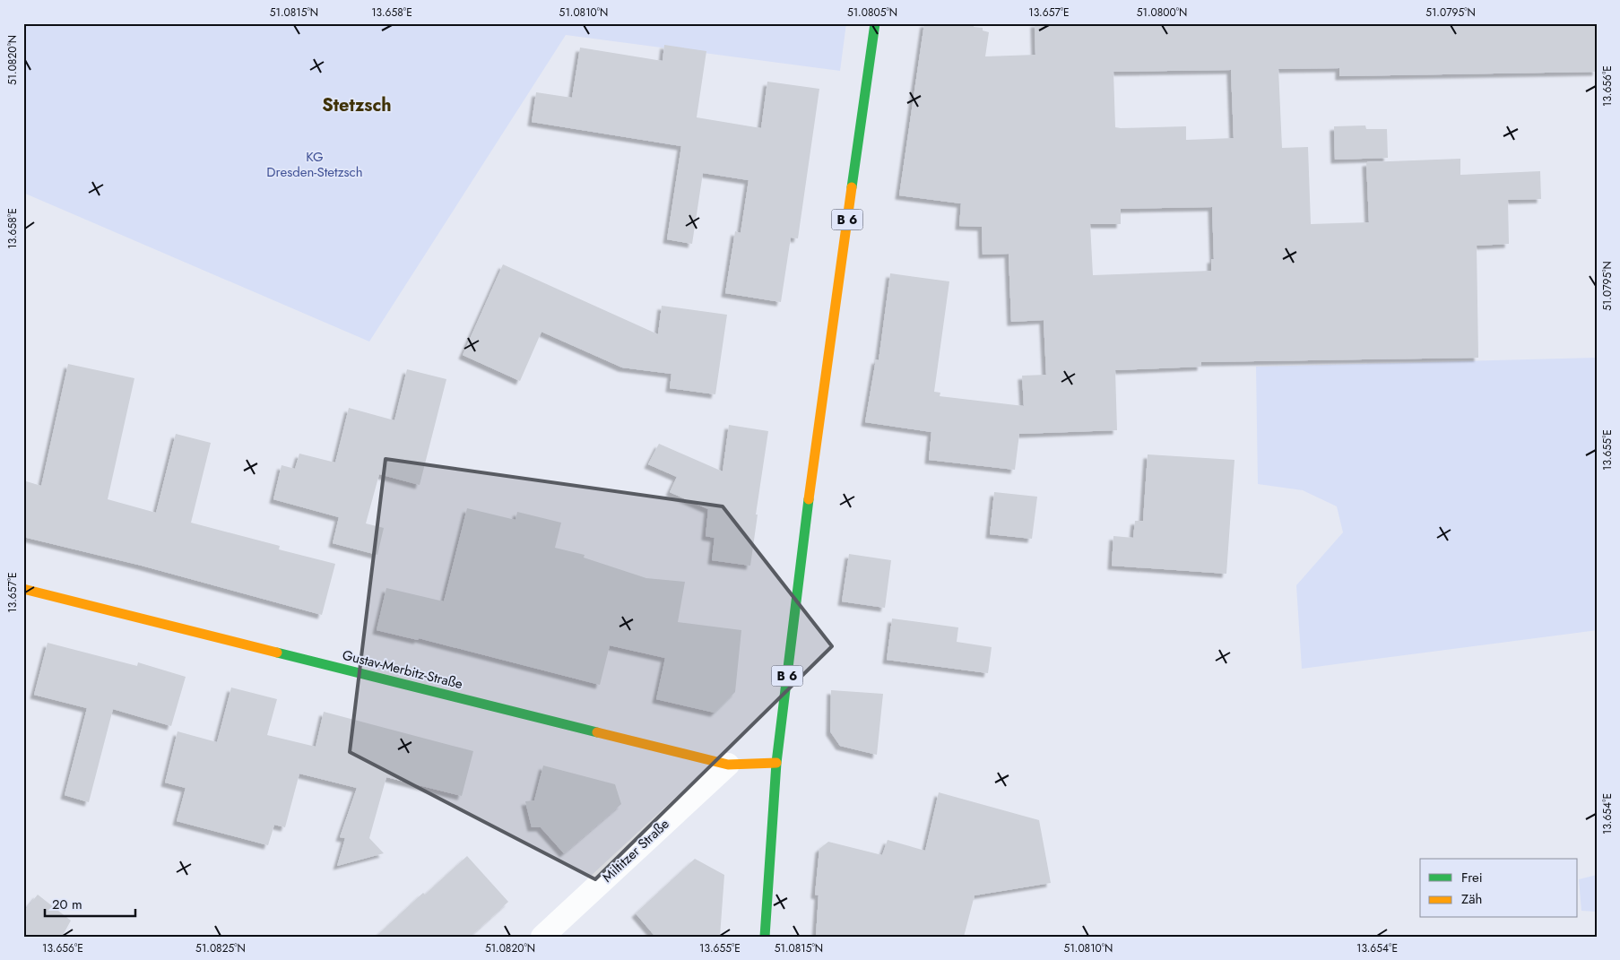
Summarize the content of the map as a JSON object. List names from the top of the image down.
{
  "streets": {
    "main road": ["B 6", "Gustav-Merbitz-Straße"],
    "street": ["Miltitzer Straße"]
  },
  "crossings": [
    ["B 6", "Gustav-Merbitz-Straße"],
    ["Gustav-Merbitz-Straße", "Miltitzer Straße"]
  ],
  "districts": ["Stetzsch"],
  "parks": ["KG Dresden-Stetzsch"],
  "legend": ["Frei", "Zäh"],
  "scale_bar": "20 m",
  "coordinates": [
    "51.0815°N",
    "13.658°E",
    "51.0810°N",
    "51.0805°N",
    "13.657°E",
    "51.0800°N",
    "51.0795°N",
    "51.0820°N",
    "13.656°E",
    "13.655°E",
    "13.654°E",
    "51.0825°N"
  ]
}
